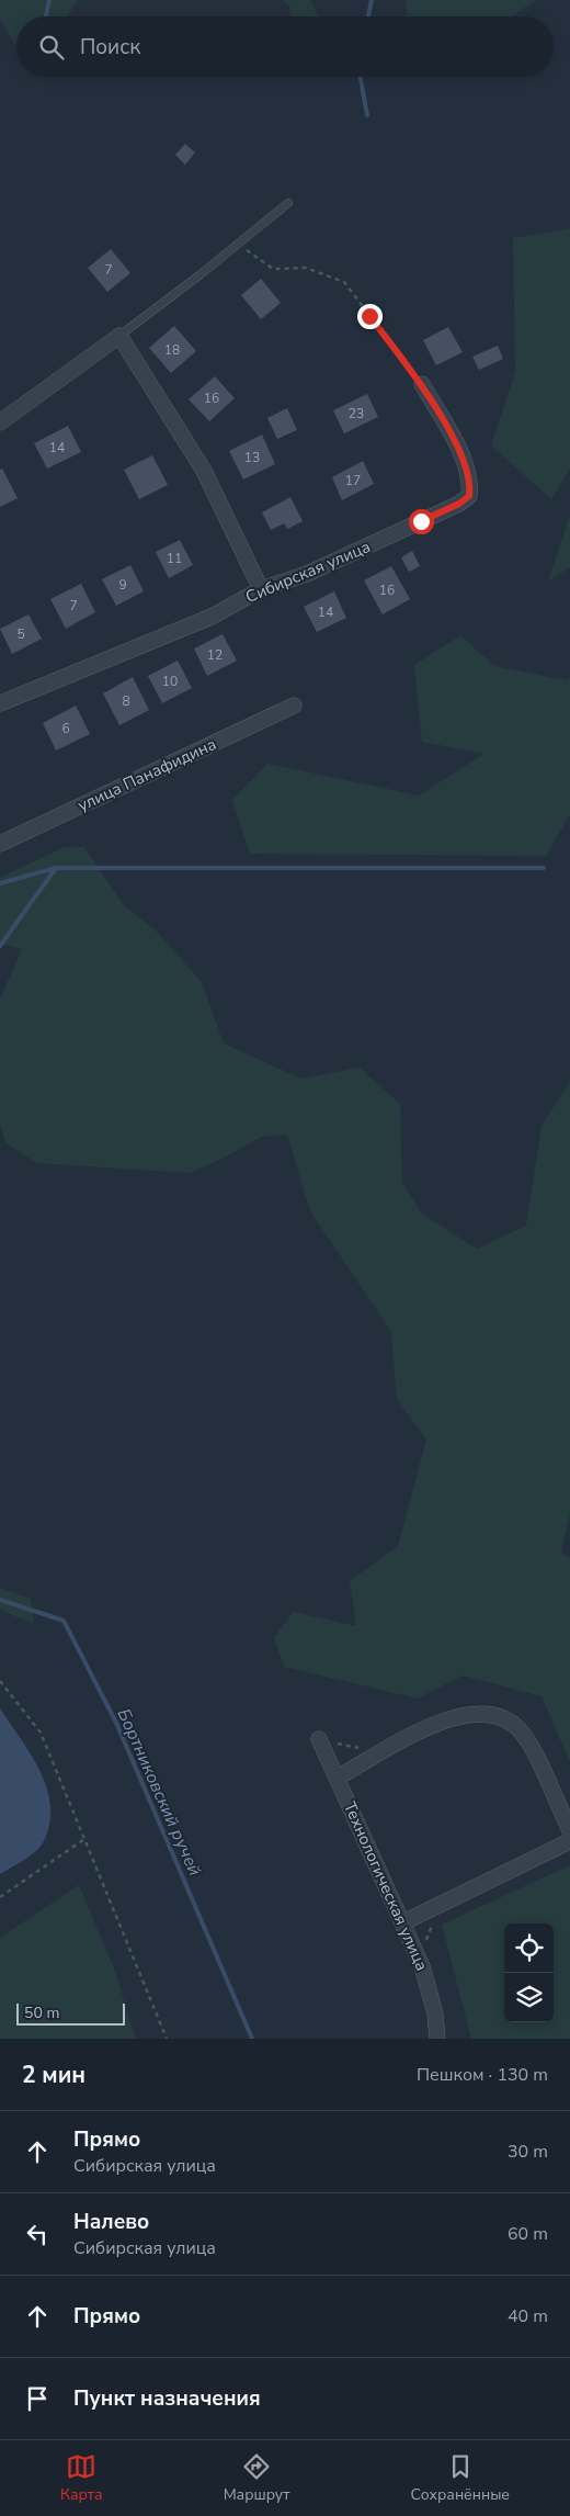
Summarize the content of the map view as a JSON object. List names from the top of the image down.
{
  "streets": {
    "street": ["Сибирская улица", "улица Панафидина", "Технологическая улица"]
  },
  "water": ["Бортниковский ручей"],
  "house_numbers": [
    "7",
    "18",
    "16",
    "23",
    "14",
    "13",
    "17",
    "11",
    "9",
    "16",
    "7",
    "14",
    "5",
    "12",
    "10",
    "8",
    "6"
  ],
  "scale_bar": "50 m",
  "page": {
    "search": "Поиск",
    "scale": "50 m",
    "heading": ["2 мин", "Пешком · 130 m"],
    "list": [
      ["Прямо", "Сибирская улица", "30 m"],
      ["Налево", "Сибирская улица", "60 m"],
      ["Прямо", "40 m"],
      "Пункт назначения"
    ],
    "nav": ["Карта", "Маршрут", "Сохранённые"]
  }
}
